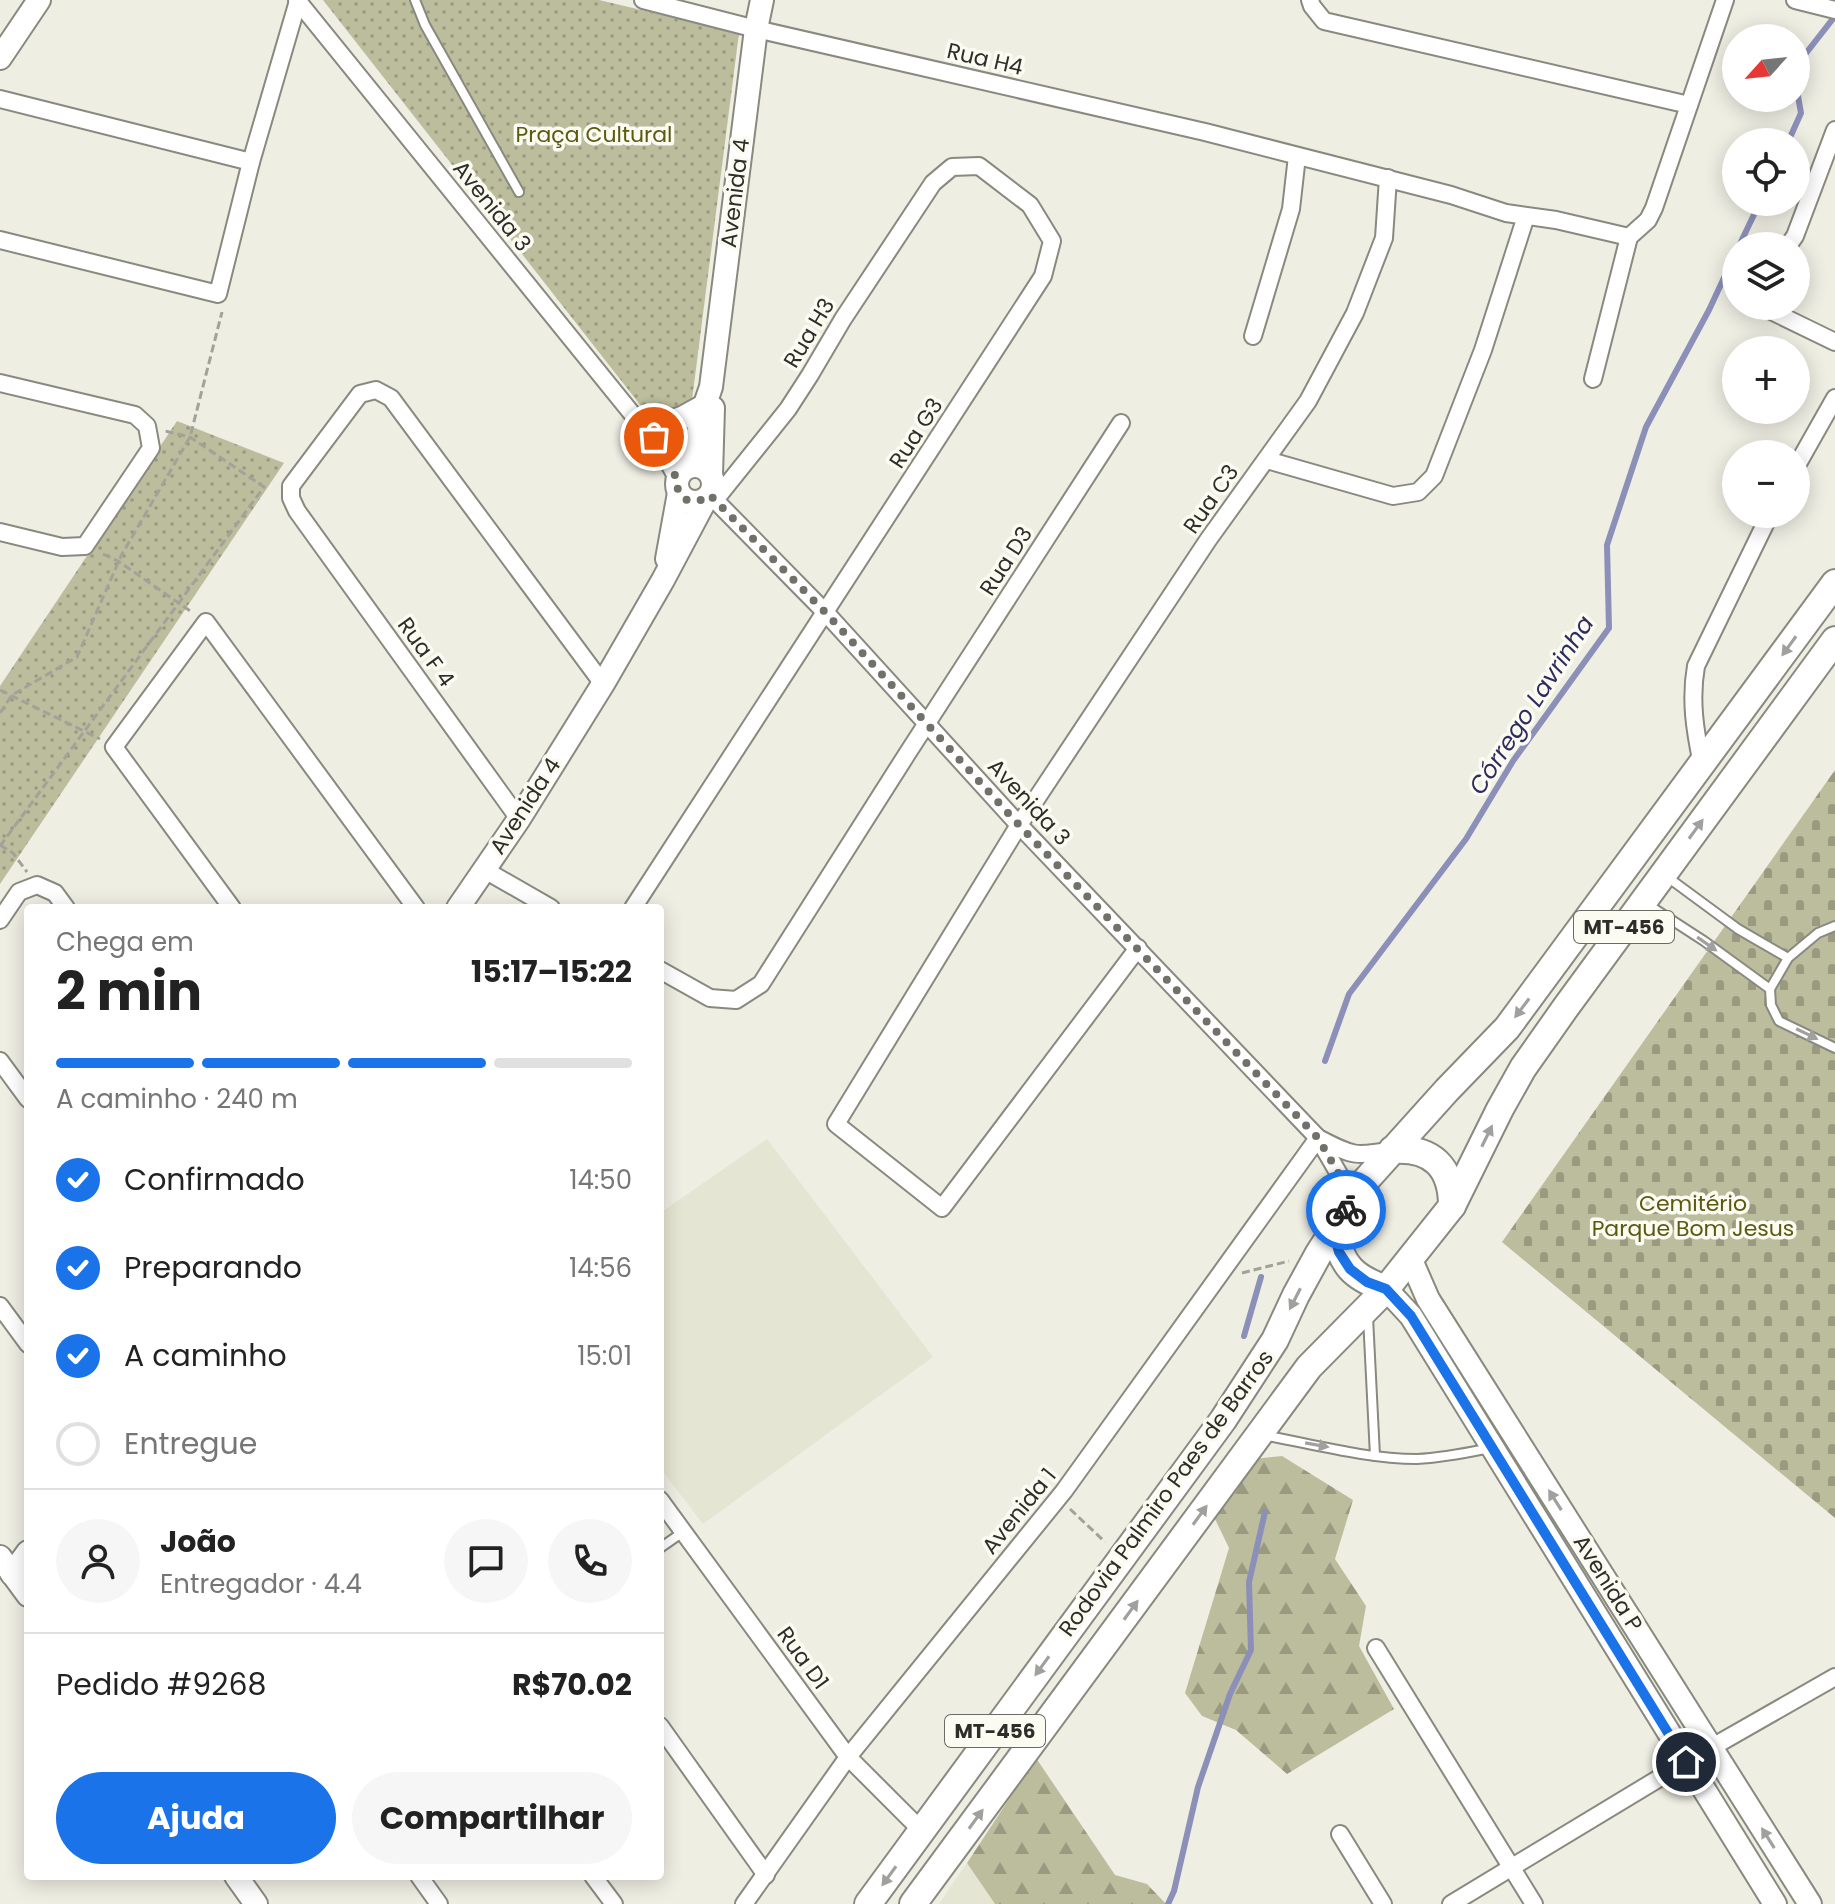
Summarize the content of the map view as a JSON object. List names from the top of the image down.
{
  "streets": {
    "main road": ["MT-456", "Rodovia Palmiro Paes de Barros"],
    "street": [
      "Rua H4",
      "Avenida 4",
      "Avenida 3",
      "Rua H3",
      "Rua G3",
      "Rua C3",
      "Rua D3",
      "Rua F 4",
      "Avenida 1",
      "Avenida P",
      "Rua D1"
    ]
  },
  "crossings": [
    ["Rua H4", "Avenida 4"],
    ["Rua H4", "Rua C3"],
    ["Avenida 4", "Avenida 3"],
    ["Avenida 4", "Rua H3"],
    ["Avenida 4", "Rua F 4"],
    ["Avenida 3", "Rua H3"],
    ["Avenida 3", "Rua G3"],
    ["Avenida 3", "Rua C3"],
    ["Avenida 3", "Rua D3"],
    ["Avenida 3", "Avenida 1"],
    ["Rua H3", "Rua G3"],
    ["Rodovia Palmiro Paes de Barros", "Avenida P"],
    ["Rodovia Palmiro Paes de Barros", "Rua D1"],
    ["Avenida 1", "Rua D1"]
  ],
  "water": ["Córrego Lavrinha"],
  "parks": ["Praça Cultural", "Cemitério Parque Bom Jesus"],
  "north": "bottom left",
  "page": {
    "map_buttons": ["+", "−"],
    "heading": ["2 min", "Chega em", "15:17–15:22"],
    "panel": [
      "João",
      "Entregador · 4.4",
      "Pedido #9268",
      "R$70.02"
    ],
    "bar": "A caminho · 240 m",
    "list": [
      ["Confirmado", "14:50"],
      ["Preparando", "14:56"],
      ["A caminho", "15:01"],
      "Entregue"
    ],
    "buttons": ["Ajuda", "Compartilhar"]
  }
}
